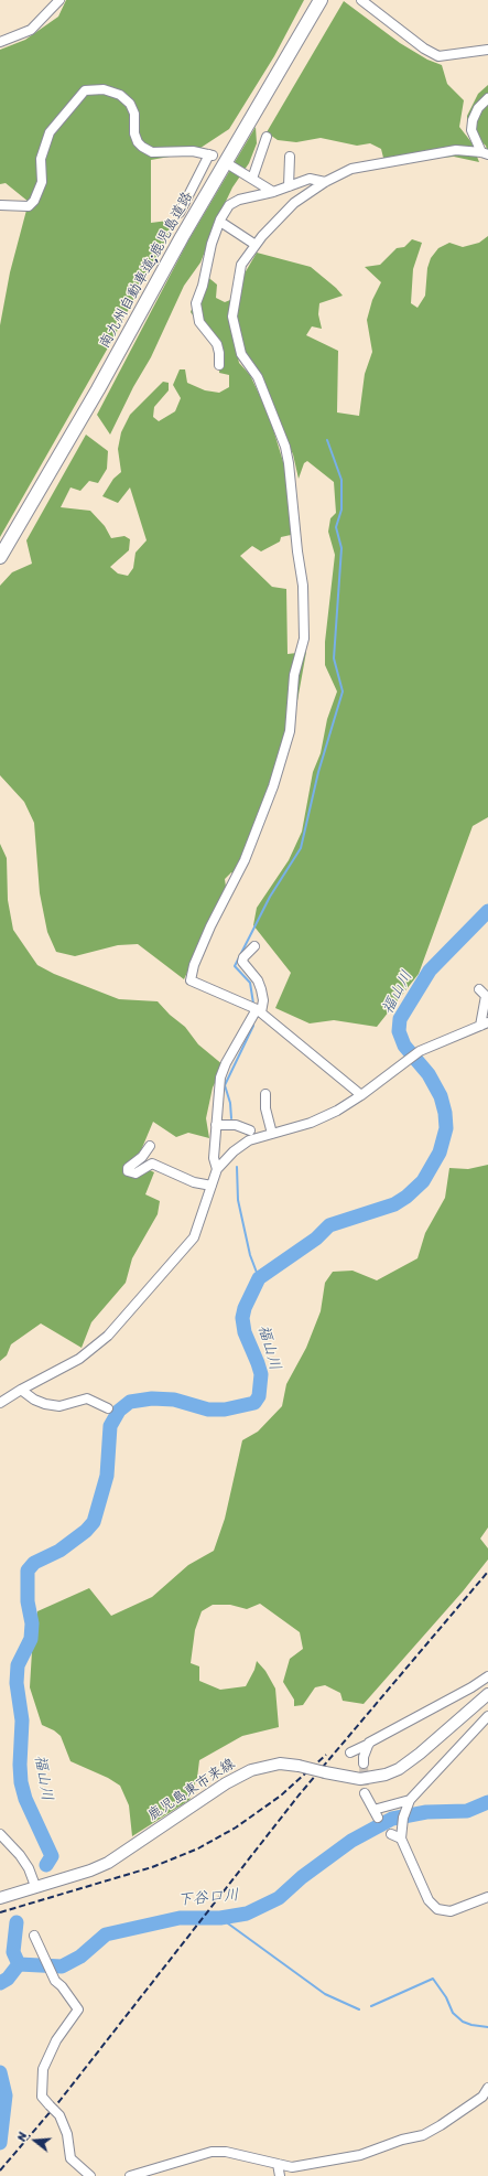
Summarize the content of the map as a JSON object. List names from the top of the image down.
{
  "streets": {
    "highway": ["南九州自動車道;鹿児島道路"],
    "main road": ["鹿児島東市来線"]
  },
  "water": ["福山川", "下谷口川"],
  "north": "left"
}
